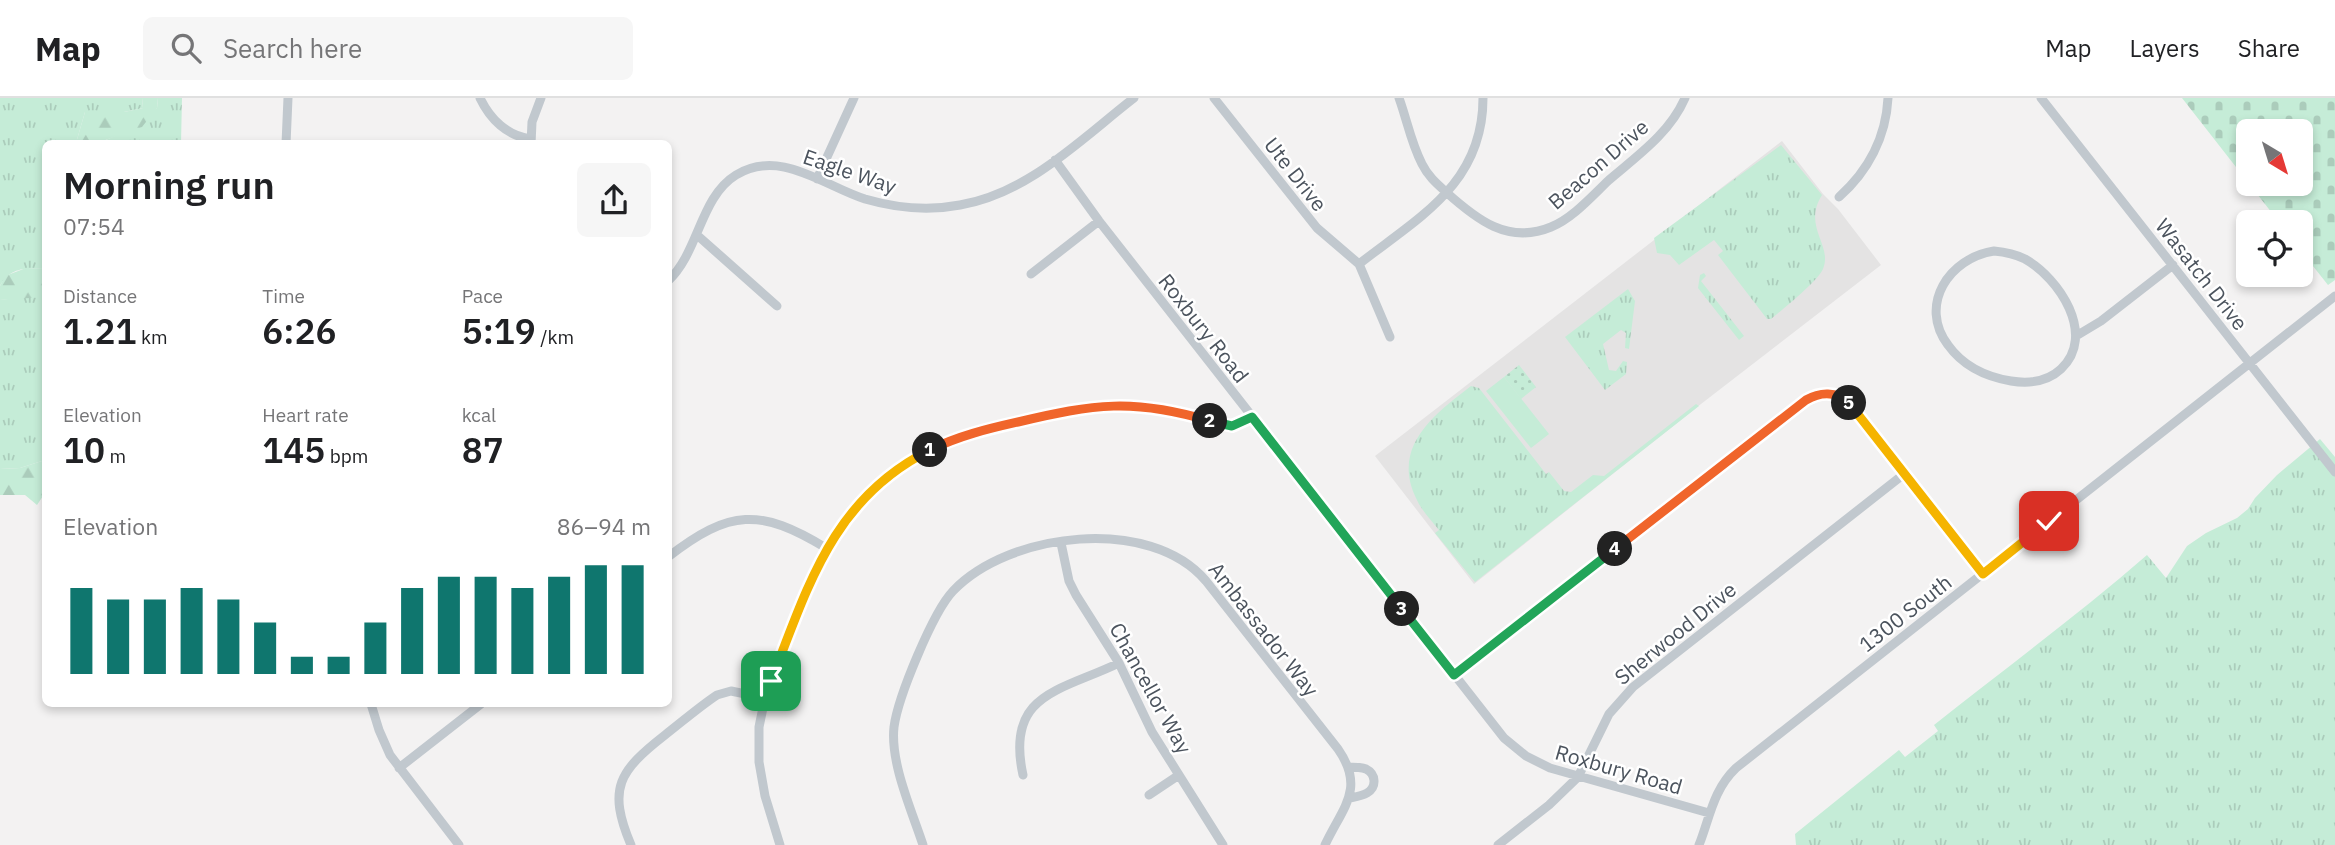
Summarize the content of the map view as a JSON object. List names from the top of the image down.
{
  "streets": {
    "street": [
      "Beacon Drive",
      "Eagle Way",
      "Ute Drive",
      "Wasatch Drive",
      "Roxbury Road",
      "1300 South",
      "Ambassador Way",
      "Sherwood Drive",
      "Chancellor Way"
    ]
  },
  "crossings": [
    ["Eagle Way", "Roxbury Road"],
    ["Wasatch Drive", "1300 South"],
    ["Roxbury Road", "1300 South"],
    ["Roxbury Road", "Sherwood Drive"],
    ["Ambassador Way", "Chancellor Way"]
  ],
  "north": "bottom right",
  "page": {
    "header": "Map",
    "search": "Search here",
    "nav": ["Map", "Layers", "Share"],
    "heading": ["Morning run", "07:54"],
    "stats": [
      ["Distance", "1.21 km"],
      ["Time", "6:26"],
      ["Pace", "5:19 /km"],
      ["Elevation", "10 m"],
      ["Heart rate", "145 bpm"],
      ["kcal", "87"]
    ],
    "pins": [
      "5",
      "2",
      "1",
      "4",
      "3"
    ],
    "chart": ["Elevation", "86–94 m"]
  }
}
